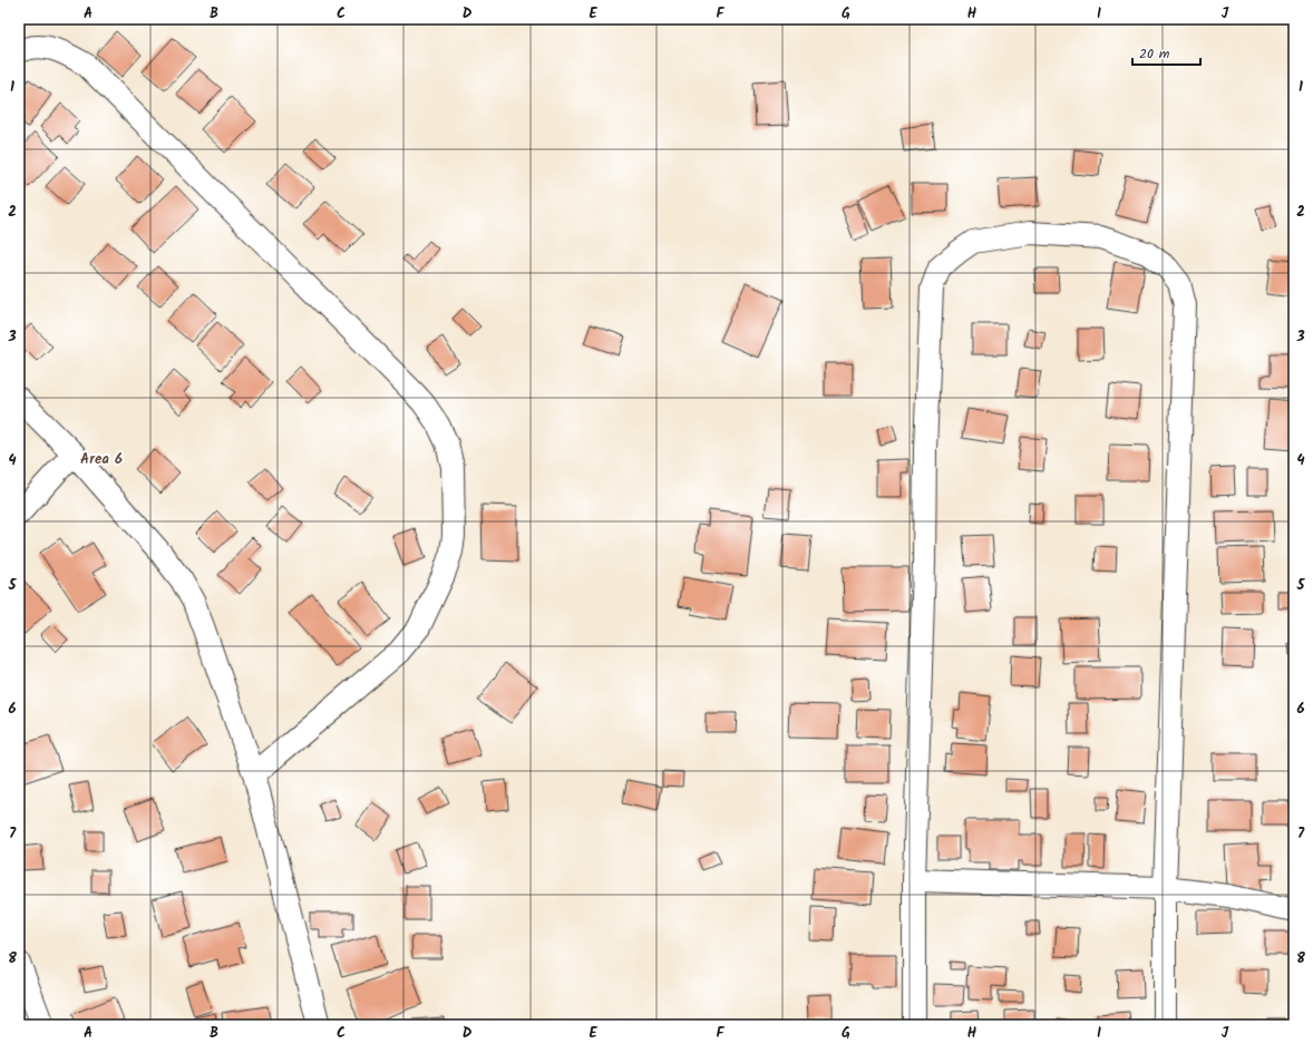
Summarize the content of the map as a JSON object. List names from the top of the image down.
{
  "districts": ["Area 6"],
  "scale_bar": "20 m",
  "grid": {
    "columns": [
      "A",
      "B",
      "C",
      "D",
      "E",
      "F",
      "G",
      "H",
      "I",
      "J"
    ],
    "rows": [
      "1",
      "2",
      "3",
      "4",
      "5",
      "6",
      "7",
      "8"
    ]
  }
}
